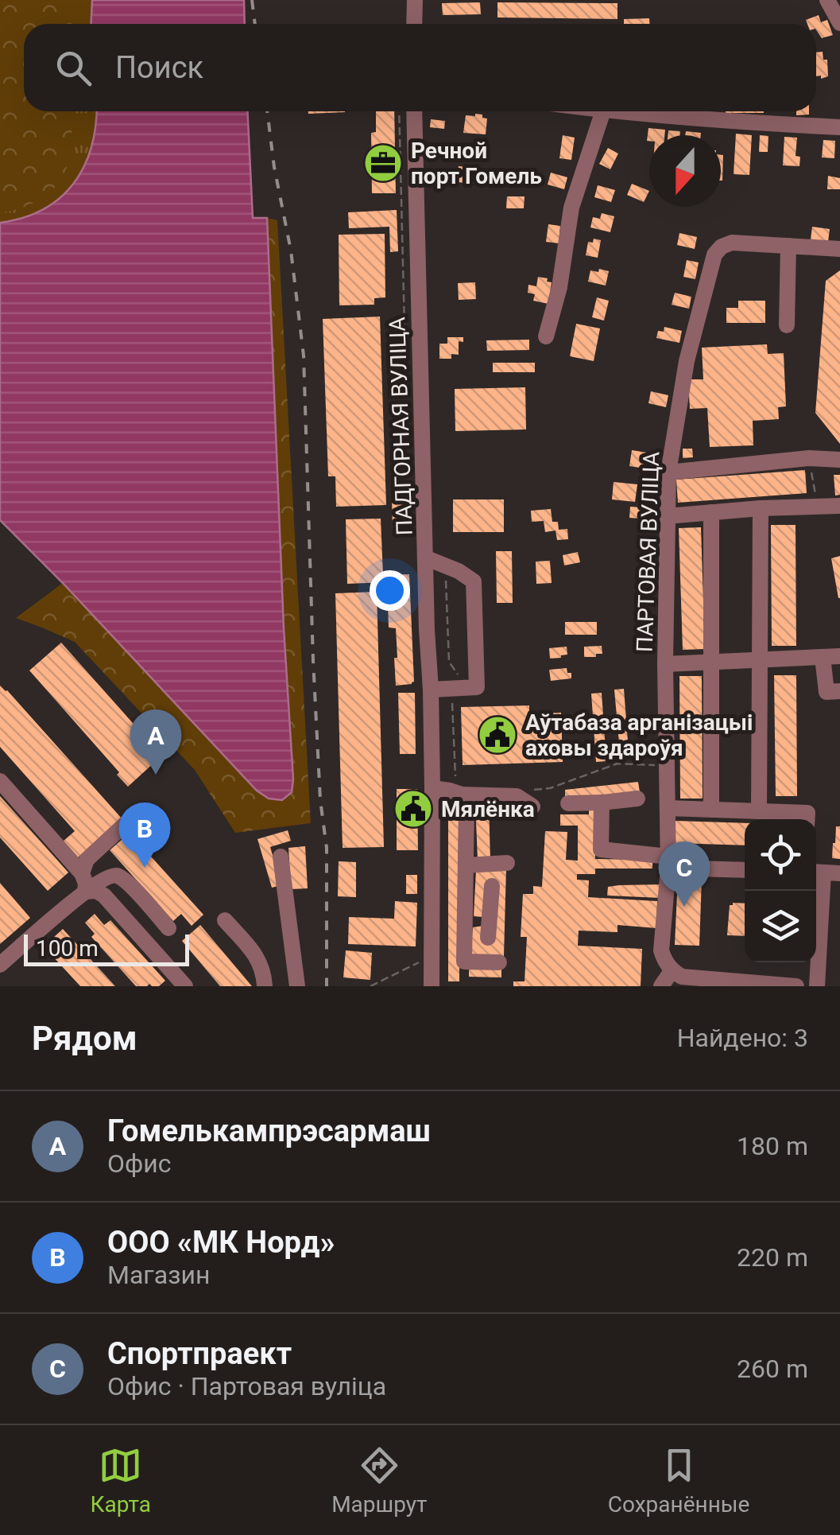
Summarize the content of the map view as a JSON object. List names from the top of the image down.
{
  "streets": {
    "street": ["ПАДГОРНАЯ ВУЛІЦА", "ПАРТОВАЯ ВУЛІЦА"]
  },
  "places": {
    "office": ["Речной порт Гомель"],
    "public building": ["Аўтабаза арганізацыі аховы здароўя", "Мялёнка"]
  },
  "scale_bar": "100 m",
  "north": "bottom",
  "page": {
    "search": "Поиск",
    "pins": ["A", "B", "C"],
    "scale": "100 m",
    "heading": ["Рядом", "Найдено: 3"],
    "list": [
      {
        "mark": "A",
        "name": "Гомелькампрэсармаш",
        "note": "Офис",
        "value": "180 m"
      },
      {
        "mark": "B",
        "name": "ООО «МК Норд»",
        "note": "Магазин",
        "value": "220 m"
      },
      {
        "mark": "C",
        "name": "Спортпраект",
        "note": "Офис · Партовая вуліца",
        "value": "260 m"
      }
    ],
    "nav": ["Карта", "Маршрут", "Сохранённые"]
  }
}
